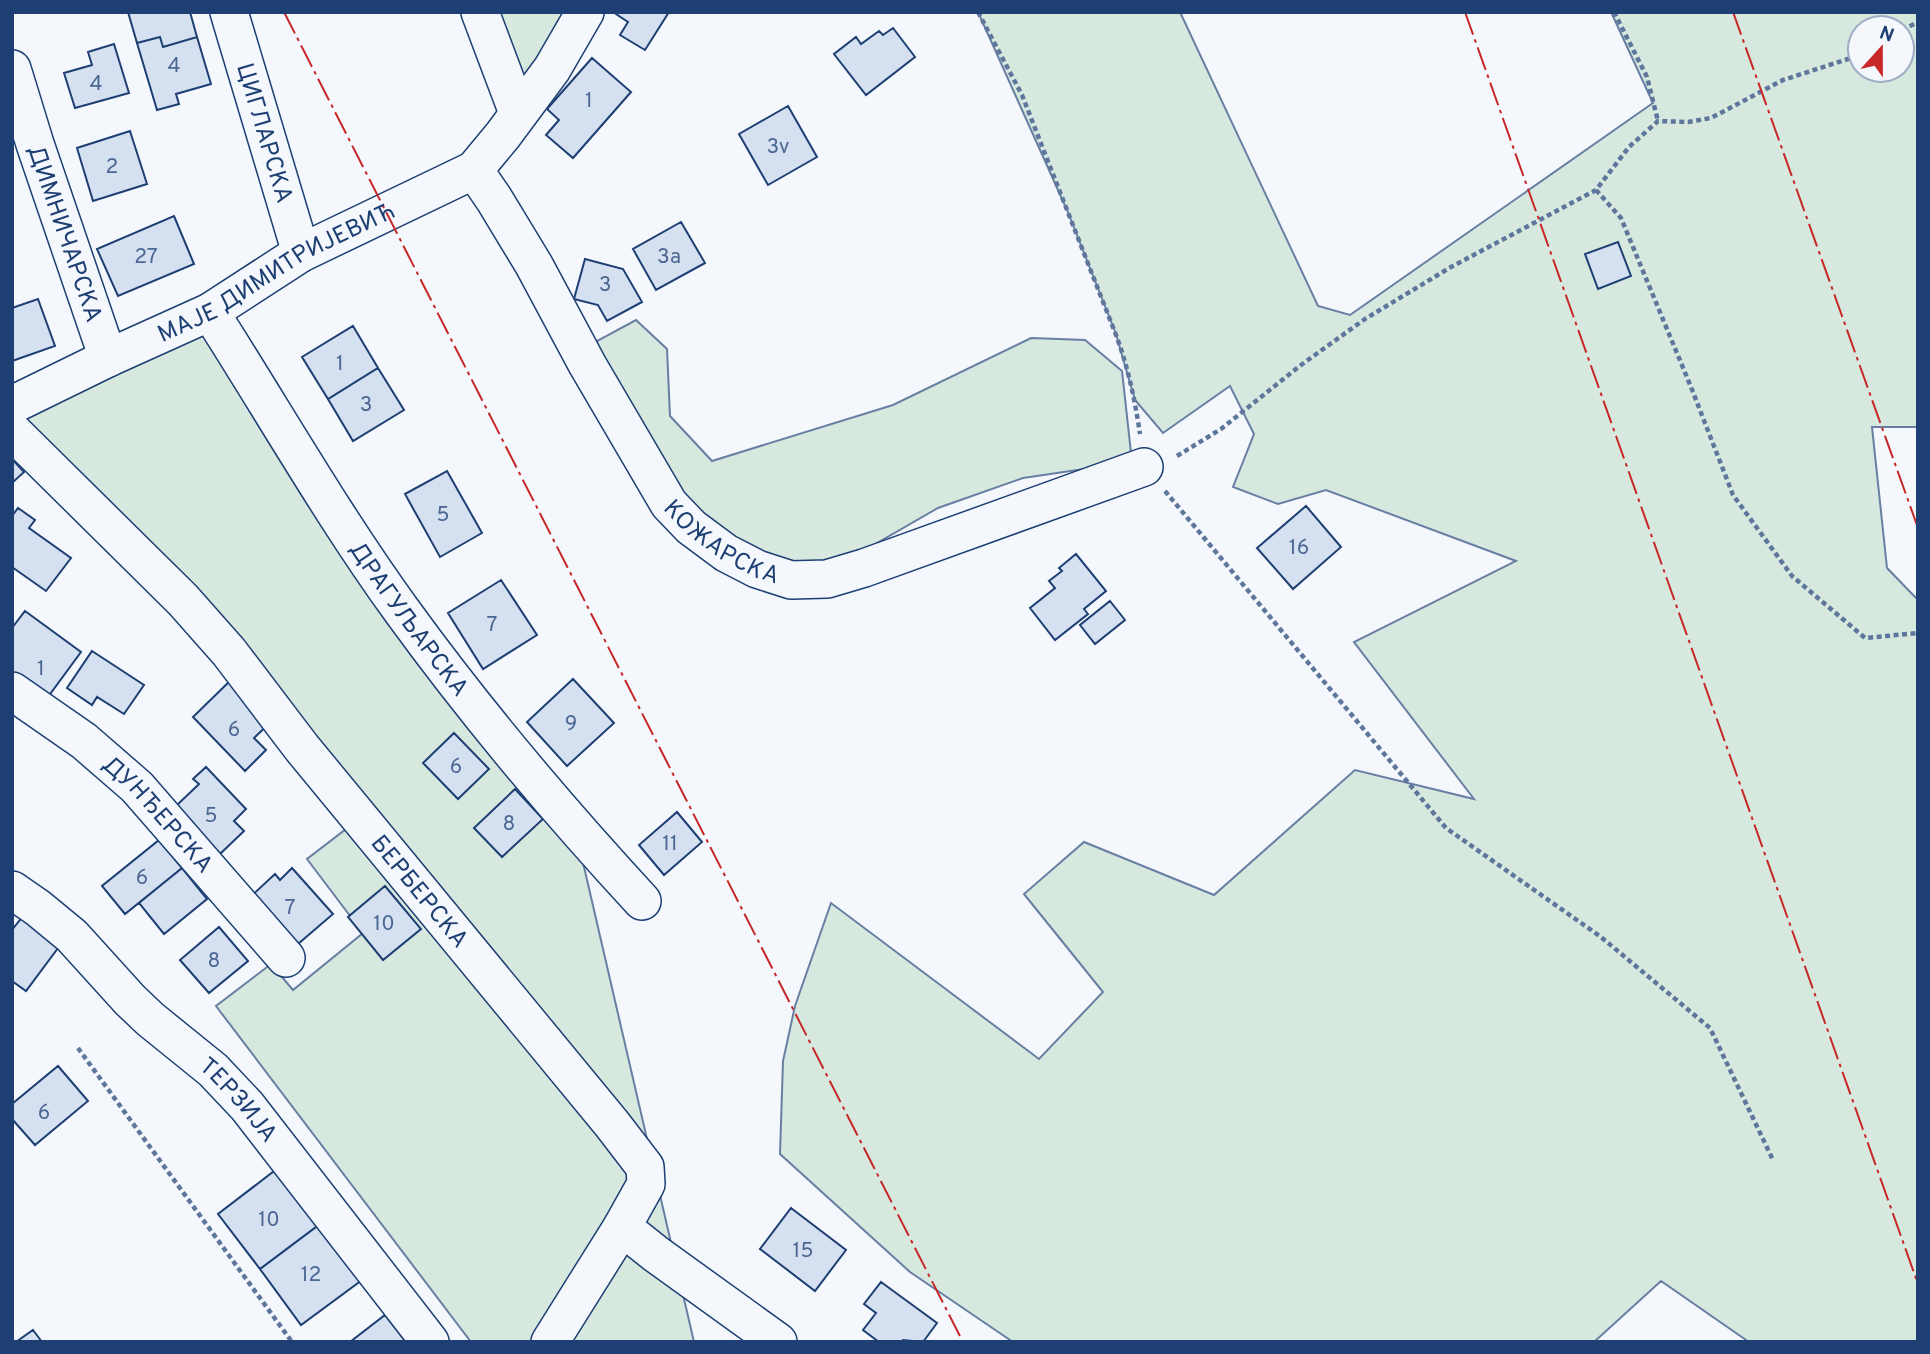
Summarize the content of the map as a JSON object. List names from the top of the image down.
{
  "streets": {
    "street": [
      "ЦИГЛАРСКА",
      "ДИМНИЧАРСКА",
      "МАЈЕ ДИМИТРИЈЕВИЋ",
      "КОЖАРСКА",
      "ДРАГУЉАРСКА",
      "ДУНЂЕРСКА",
      "БЕРБЕРСКА",
      "ТЕРЗИЈА"
    ]
  },
  "crossings": [
    ["ЦИГЛАРСКА", "МАЈЕ ДИМИТРИЈЕВИЋ"],
    ["ДИМНИЧАРСКА", "МАЈЕ ДИМИТРИЈЕВИЋ"],
    ["МАЈЕ ДИМИТРИЈЕВИЋ", "КОЖАРСКА"],
    ["МАЈЕ ДИМИТРИЈЕВИЋ", "ДРАГУЉАРСКА"]
  ],
  "house_numbers": [
    "4",
    "4",
    "1",
    "3v",
    "2",
    "27",
    "3a",
    "3",
    "1",
    "3",
    "5",
    "16",
    "7",
    "1",
    "9",
    "6",
    "6",
    "5",
    "8",
    "11",
    "6",
    "7",
    "10",
    "8",
    "6",
    "10",
    "15",
    "12"
  ],
  "north": "top"
}
